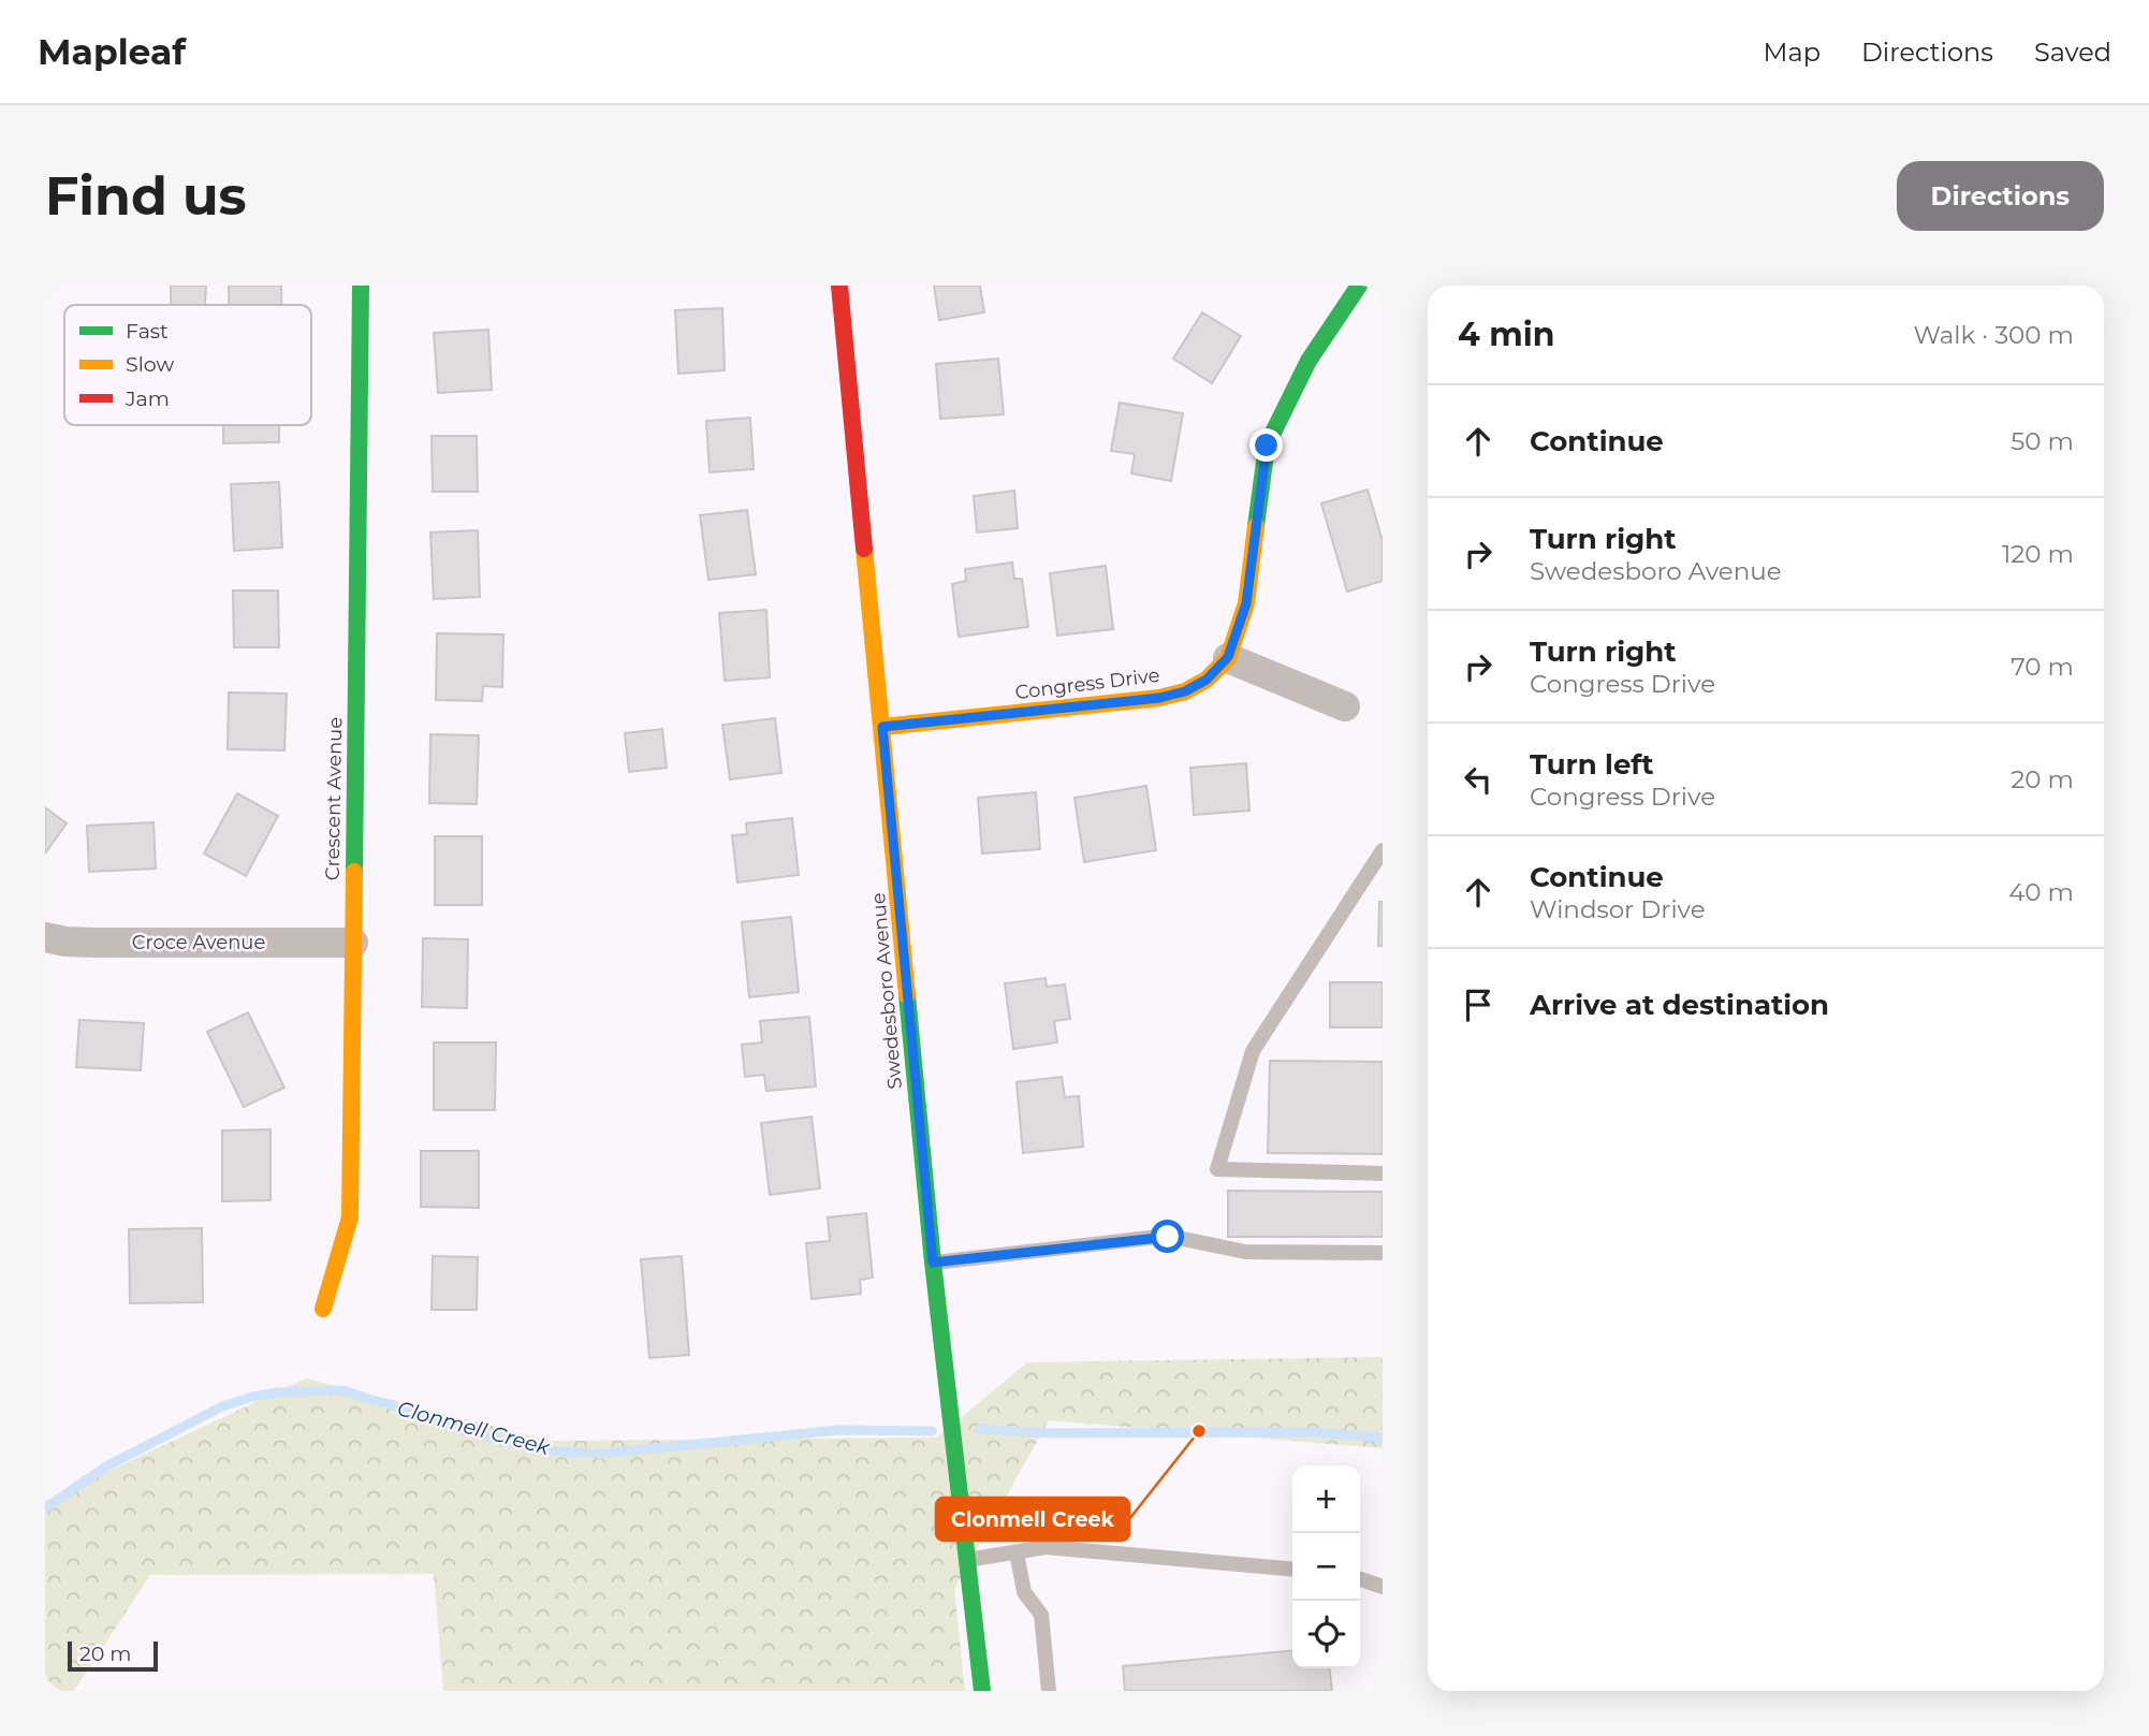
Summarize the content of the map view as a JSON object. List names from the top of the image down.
{
  "streets": {
    "street": [
      "Congress Drive",
      "Crescent Avenue",
      "Croce Avenue",
      "Swedesboro Avenue"
    ]
  },
  "crossings": [
    ["Congress Drive", "Swedesboro Avenue"],
    ["Crescent Avenue", "Croce Avenue"]
  ],
  "water": ["Clonmell Creek"],
  "places": ["Clonmell Creek"],
  "legend": ["Fast", "Slow", "Jam"],
  "scale_bar": "20 m",
  "page": {
    "header": "Mapleaf",
    "nav": ["Map", "Directions", "Saved"],
    "buttons": "Directions",
    "title": "Find us",
    "heading": ["4 min", "Walk · 300 m"],
    "list": [
      ["Continue", "50 m"],
      ["Turn right", "Swedesboro Avenue", "120 m"],
      ["Turn right", "Congress Drive", "70 m"],
      ["Turn left", "Congress Drive", "20 m"],
      ["Continue", "Windsor Drive", "40 m"],
      "Arrive at destination"
    ],
    "map_buttons": ["+", "−"],
    "scale": "20 m"
  }
}
